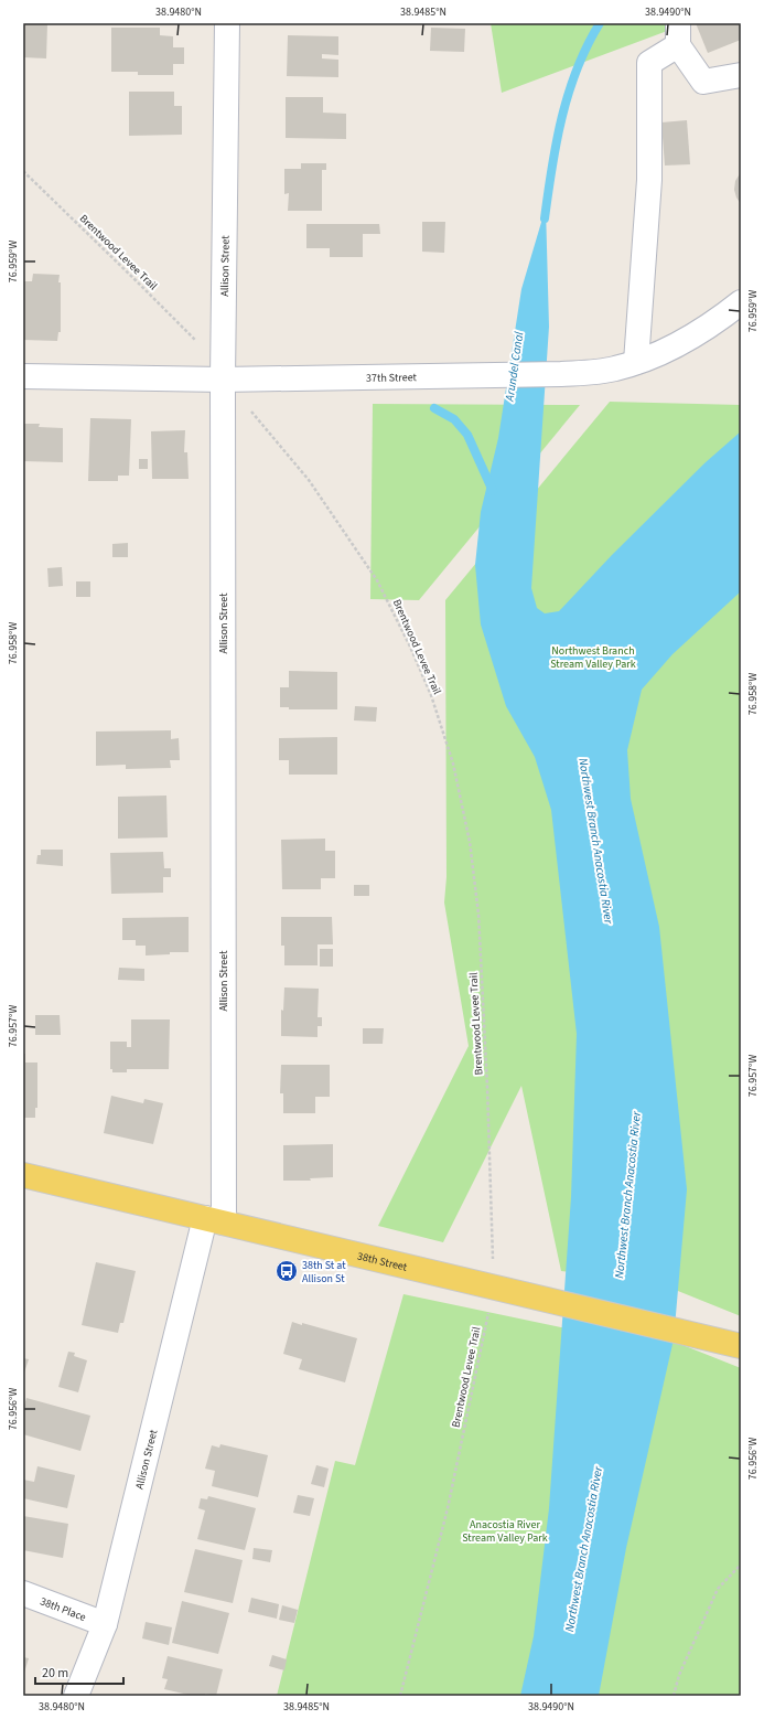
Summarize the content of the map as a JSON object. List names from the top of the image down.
{
  "streets": {
    "main road": ["38th Street"],
    "street": ["Allison Street", "37th Street", "38th Place"],
    "path": ["Brentwood Levee Trail"]
  },
  "crossings": [
    ["Brentwood Levee Trail", "38th Street"],
    ["Allison Street", "37th Street"],
    ["Allison Street", "38th Street"],
    ["Allison Street", "38th Place"]
  ],
  "water": ["Arundel Canal", "Northwest Branch Anacostia River"],
  "parks": ["Northwest Branch Stream Valley Park", "Anacostia River Stream Valley Park"],
  "places": {
    "bus stop": ["38th St at Allison St"]
  },
  "scale_bar": "20 m",
  "coordinates": [
    "38.9480°N",
    "38.9485°N",
    "38.9490°N",
    "76.959°W",
    "76.958°W",
    "76.957°W",
    "76.956°W"
  ]
}
